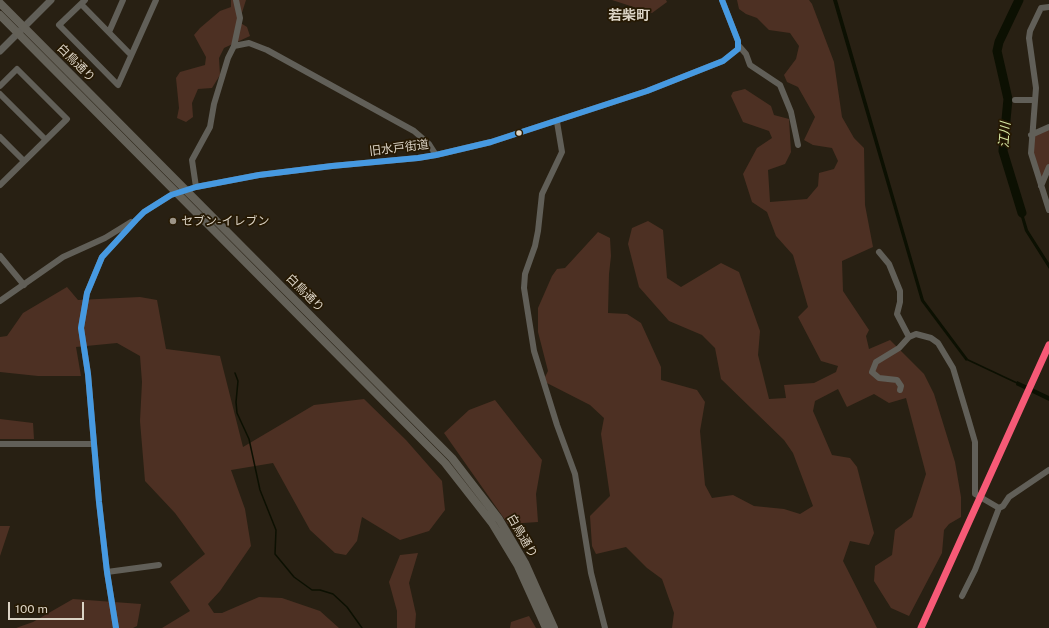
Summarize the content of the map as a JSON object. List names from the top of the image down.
{
  "streets": {
    "main road": ["白鳥通り"],
    "street": ["旧水戸街道"]
  },
  "crossings": [
    ["白鳥通り", "旧水戸街道"]
  ],
  "districts": ["若柴町"],
  "water": ["江川"],
  "places": ["セブン-イレブン"],
  "scale_bar": "100 m"
}
